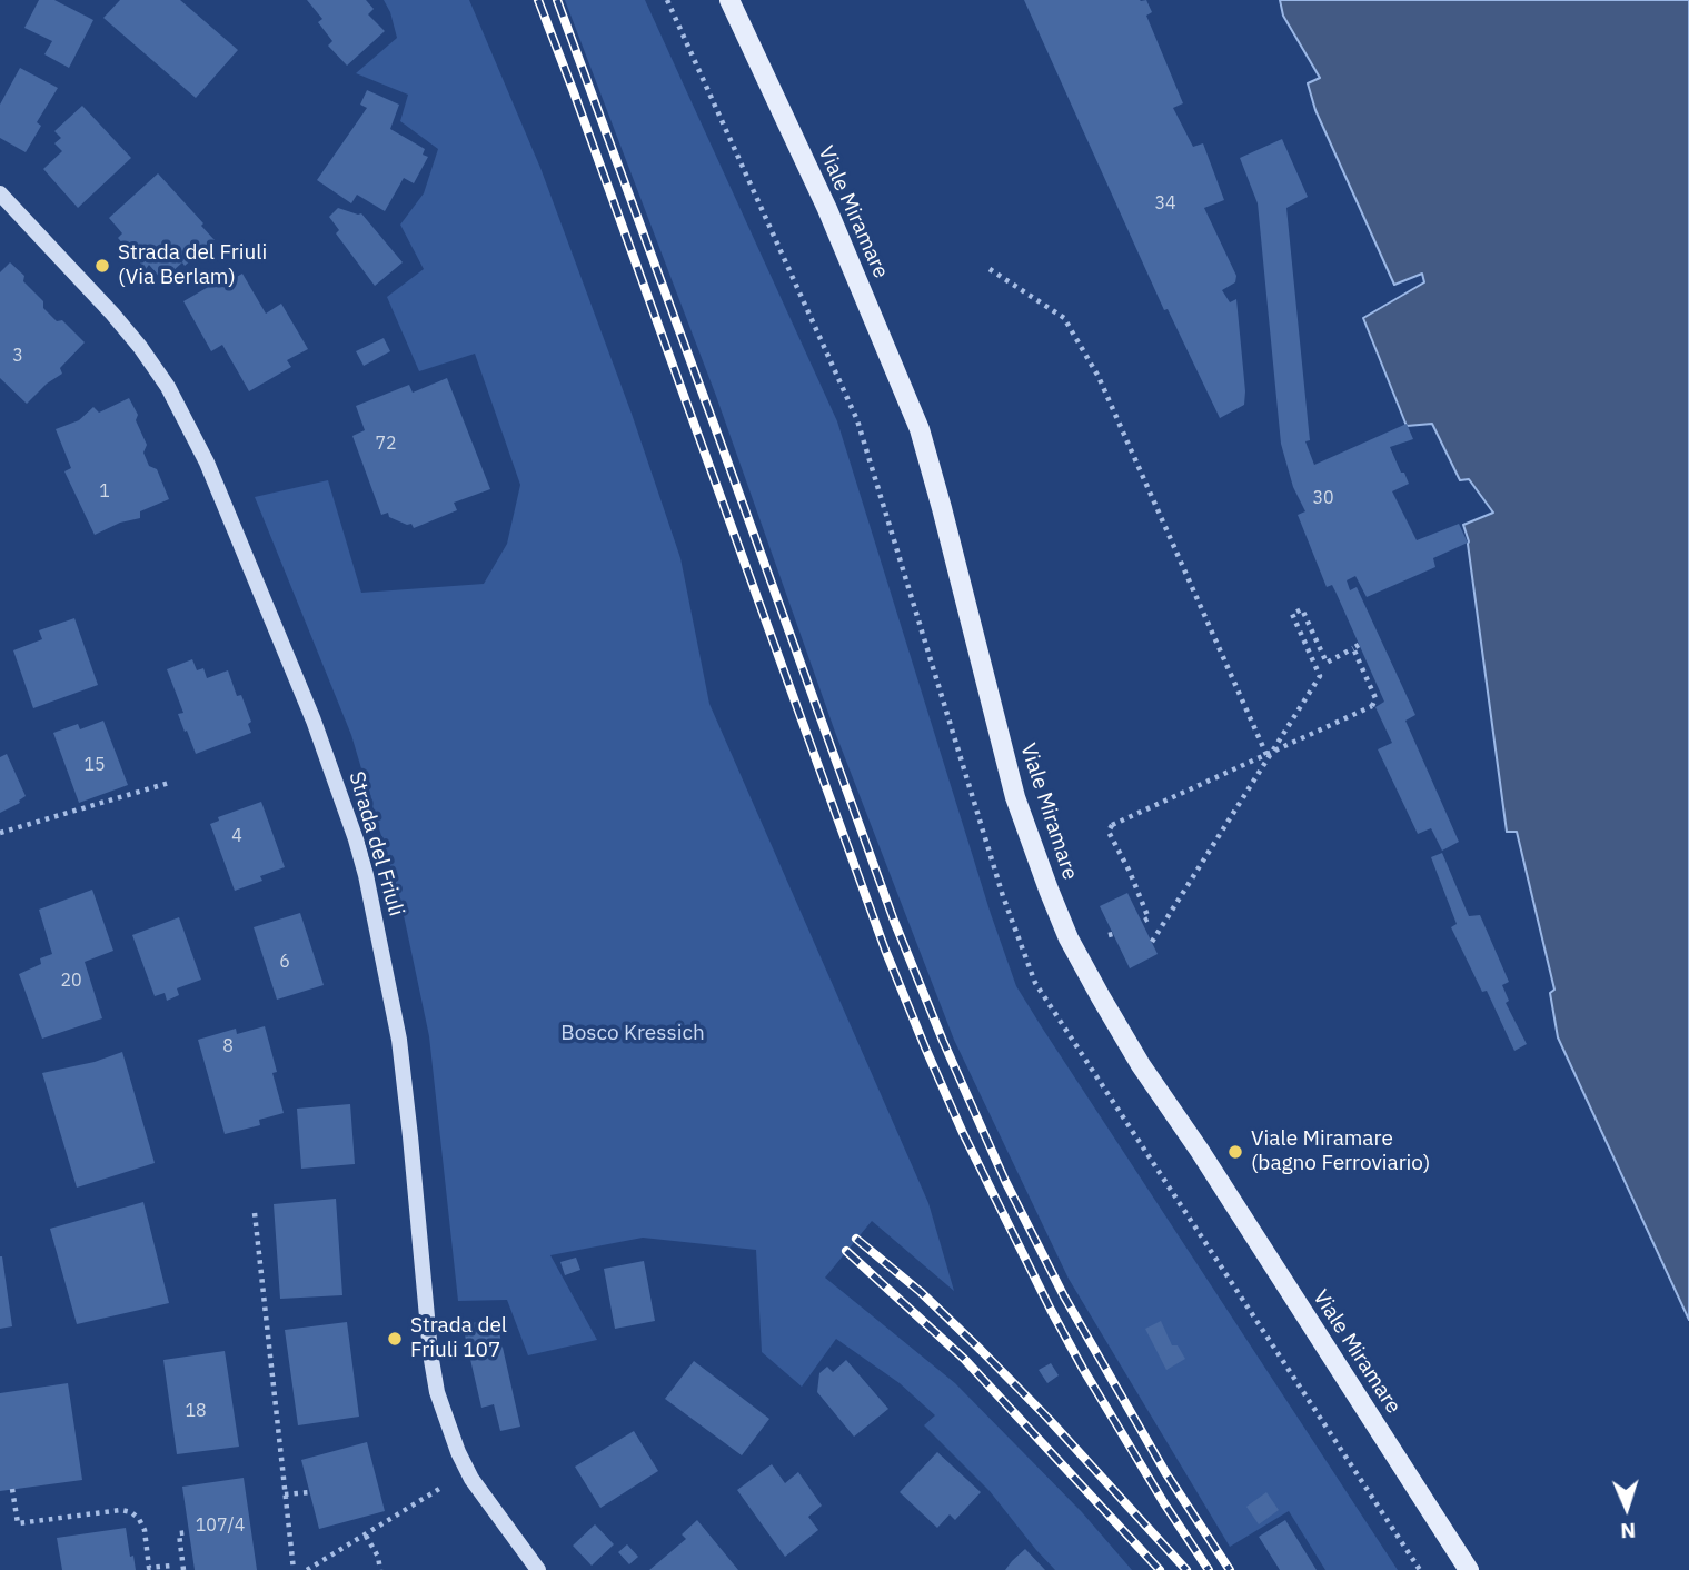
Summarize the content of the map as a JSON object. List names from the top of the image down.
{
  "streets": {
    "main road": ["Viale Miramare", "Strada del Friuli"]
  },
  "parks": ["Bosco Kressich"],
  "places": ["Strada del Friuli (Via Berlam)", "Viale Miramare (bagno Ferroviario)", "Strada del Friuli 107"],
  "house_numbers": [
    "34",
    "3",
    "72",
    "1",
    "30",
    "15",
    "4",
    "6",
    "20",
    "8",
    "18",
    "107/4"
  ],
  "north": "bottom"
}
